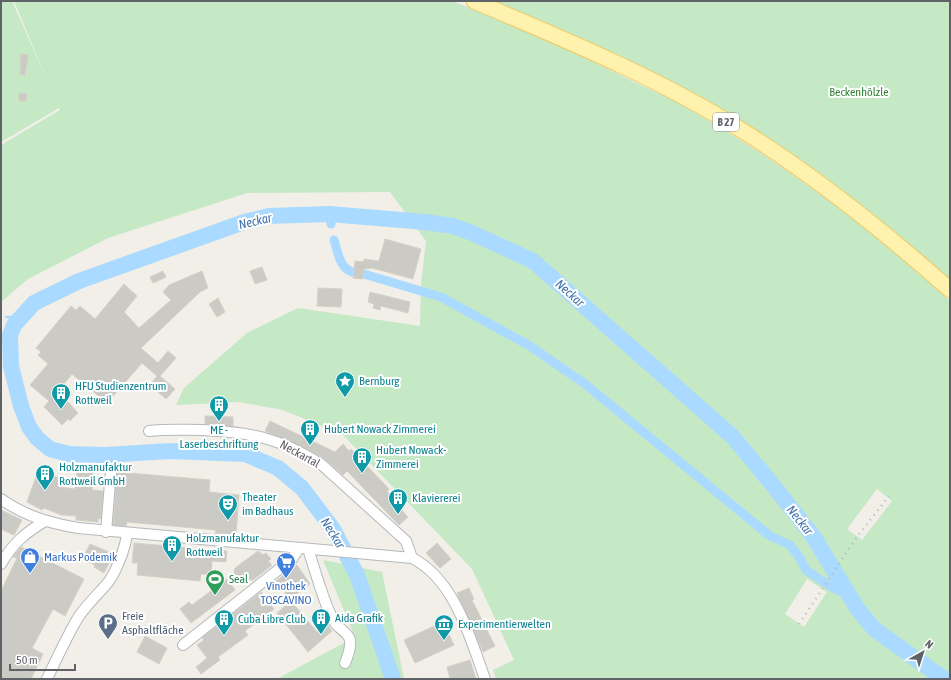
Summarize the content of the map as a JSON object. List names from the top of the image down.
{
  "streets": {
    "main road": ["B 27"],
    "street": ["Neckartal"]
  },
  "water": ["Neckar"],
  "parks": ["Beckenhölzle"],
  "places": {
    "place": ["Bernburg"],
    "building": [
      "HFU Studienzentrum Rottweil",
      "ME - Laserbeschriftung",
      "Hubert Nowack Zimmerei",
      "Hubert Nowack- Zimmerei",
      "Holzmanufaktur Rottweil GmbH",
      "Klaviererei",
      "Holzmanufaktur Rottweil",
      "Aida Grafik",
      "Cuba Libre Club"
    ],
    "theatre": ["Theater im Badhaus"],
    "shop": ["Markus Podemik"],
    "supermarket": ["Vinothek TOSCAVINO"],
    "sports": ["Seal"],
    "parking": ["Freie Asphaltfläche"],
    "museum": ["Experimentierwelten"]
  },
  "scale_bar": "50 m",
  "north": "top right"
}
